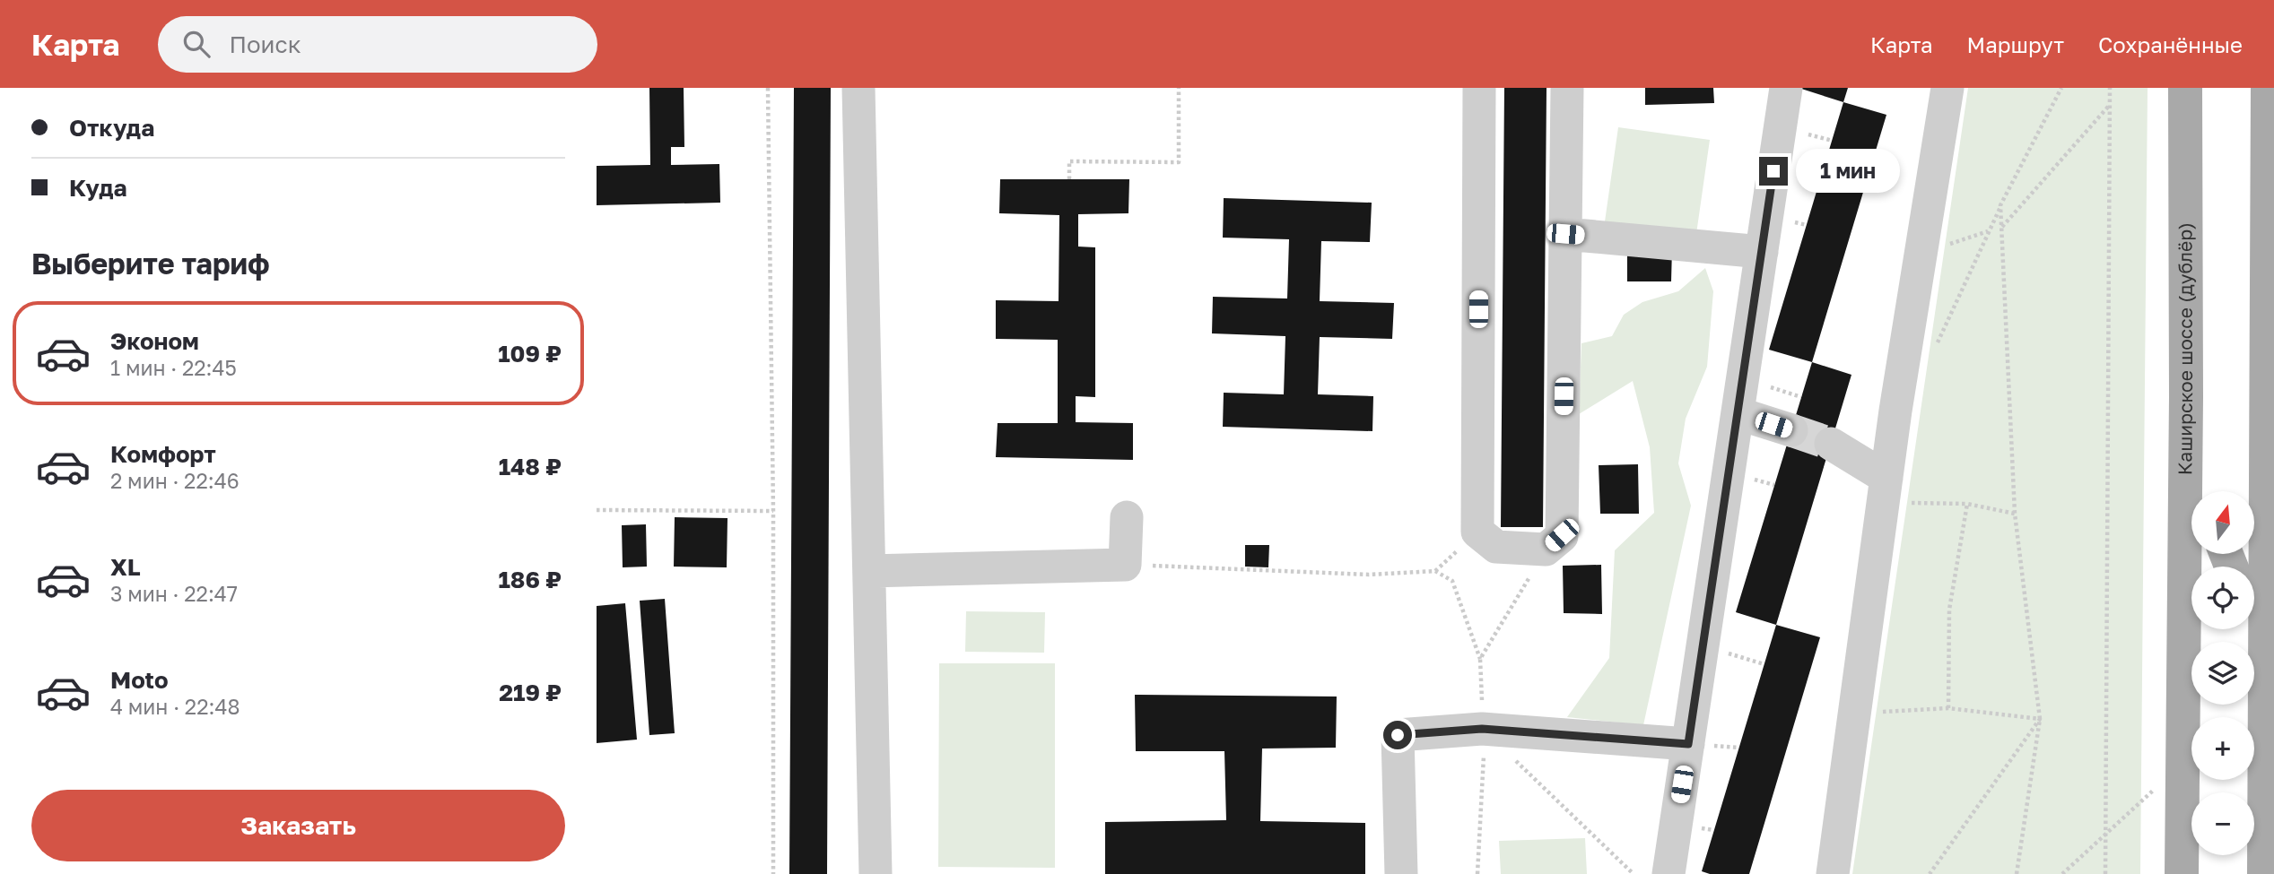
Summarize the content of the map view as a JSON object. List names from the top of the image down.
{
  "streets": {
    "main road": ["Каширское шоссе (дублёр)"]
  },
  "north": "top",
  "page": {
    "header": "Карта",
    "search": "Поиск",
    "nav": ["Карта", "Маршрут", "Сохранённые"],
    "banner": ["Откуда", "Куда"],
    "bubble": "1 мин",
    "heading": "Выберите тариф",
    "list": [
      {
        "name": "Эконом",
        "note": "1 мин · 22:45",
        "value": "109 ₽"
      },
      {
        "name": "Комфорт",
        "note": "2 мин · 22:46",
        "value": "148 ₽"
      },
      {
        "name": "XL",
        "note": "3 мин · 22:47",
        "value": "186 ₽"
      },
      {
        "name": "Moto",
        "note": "4 мин · 22:48",
        "value": "219 ₽"
      }
    ],
    "map_buttons": ["+", "−"],
    "buttons": "Заказать"
  }
}
